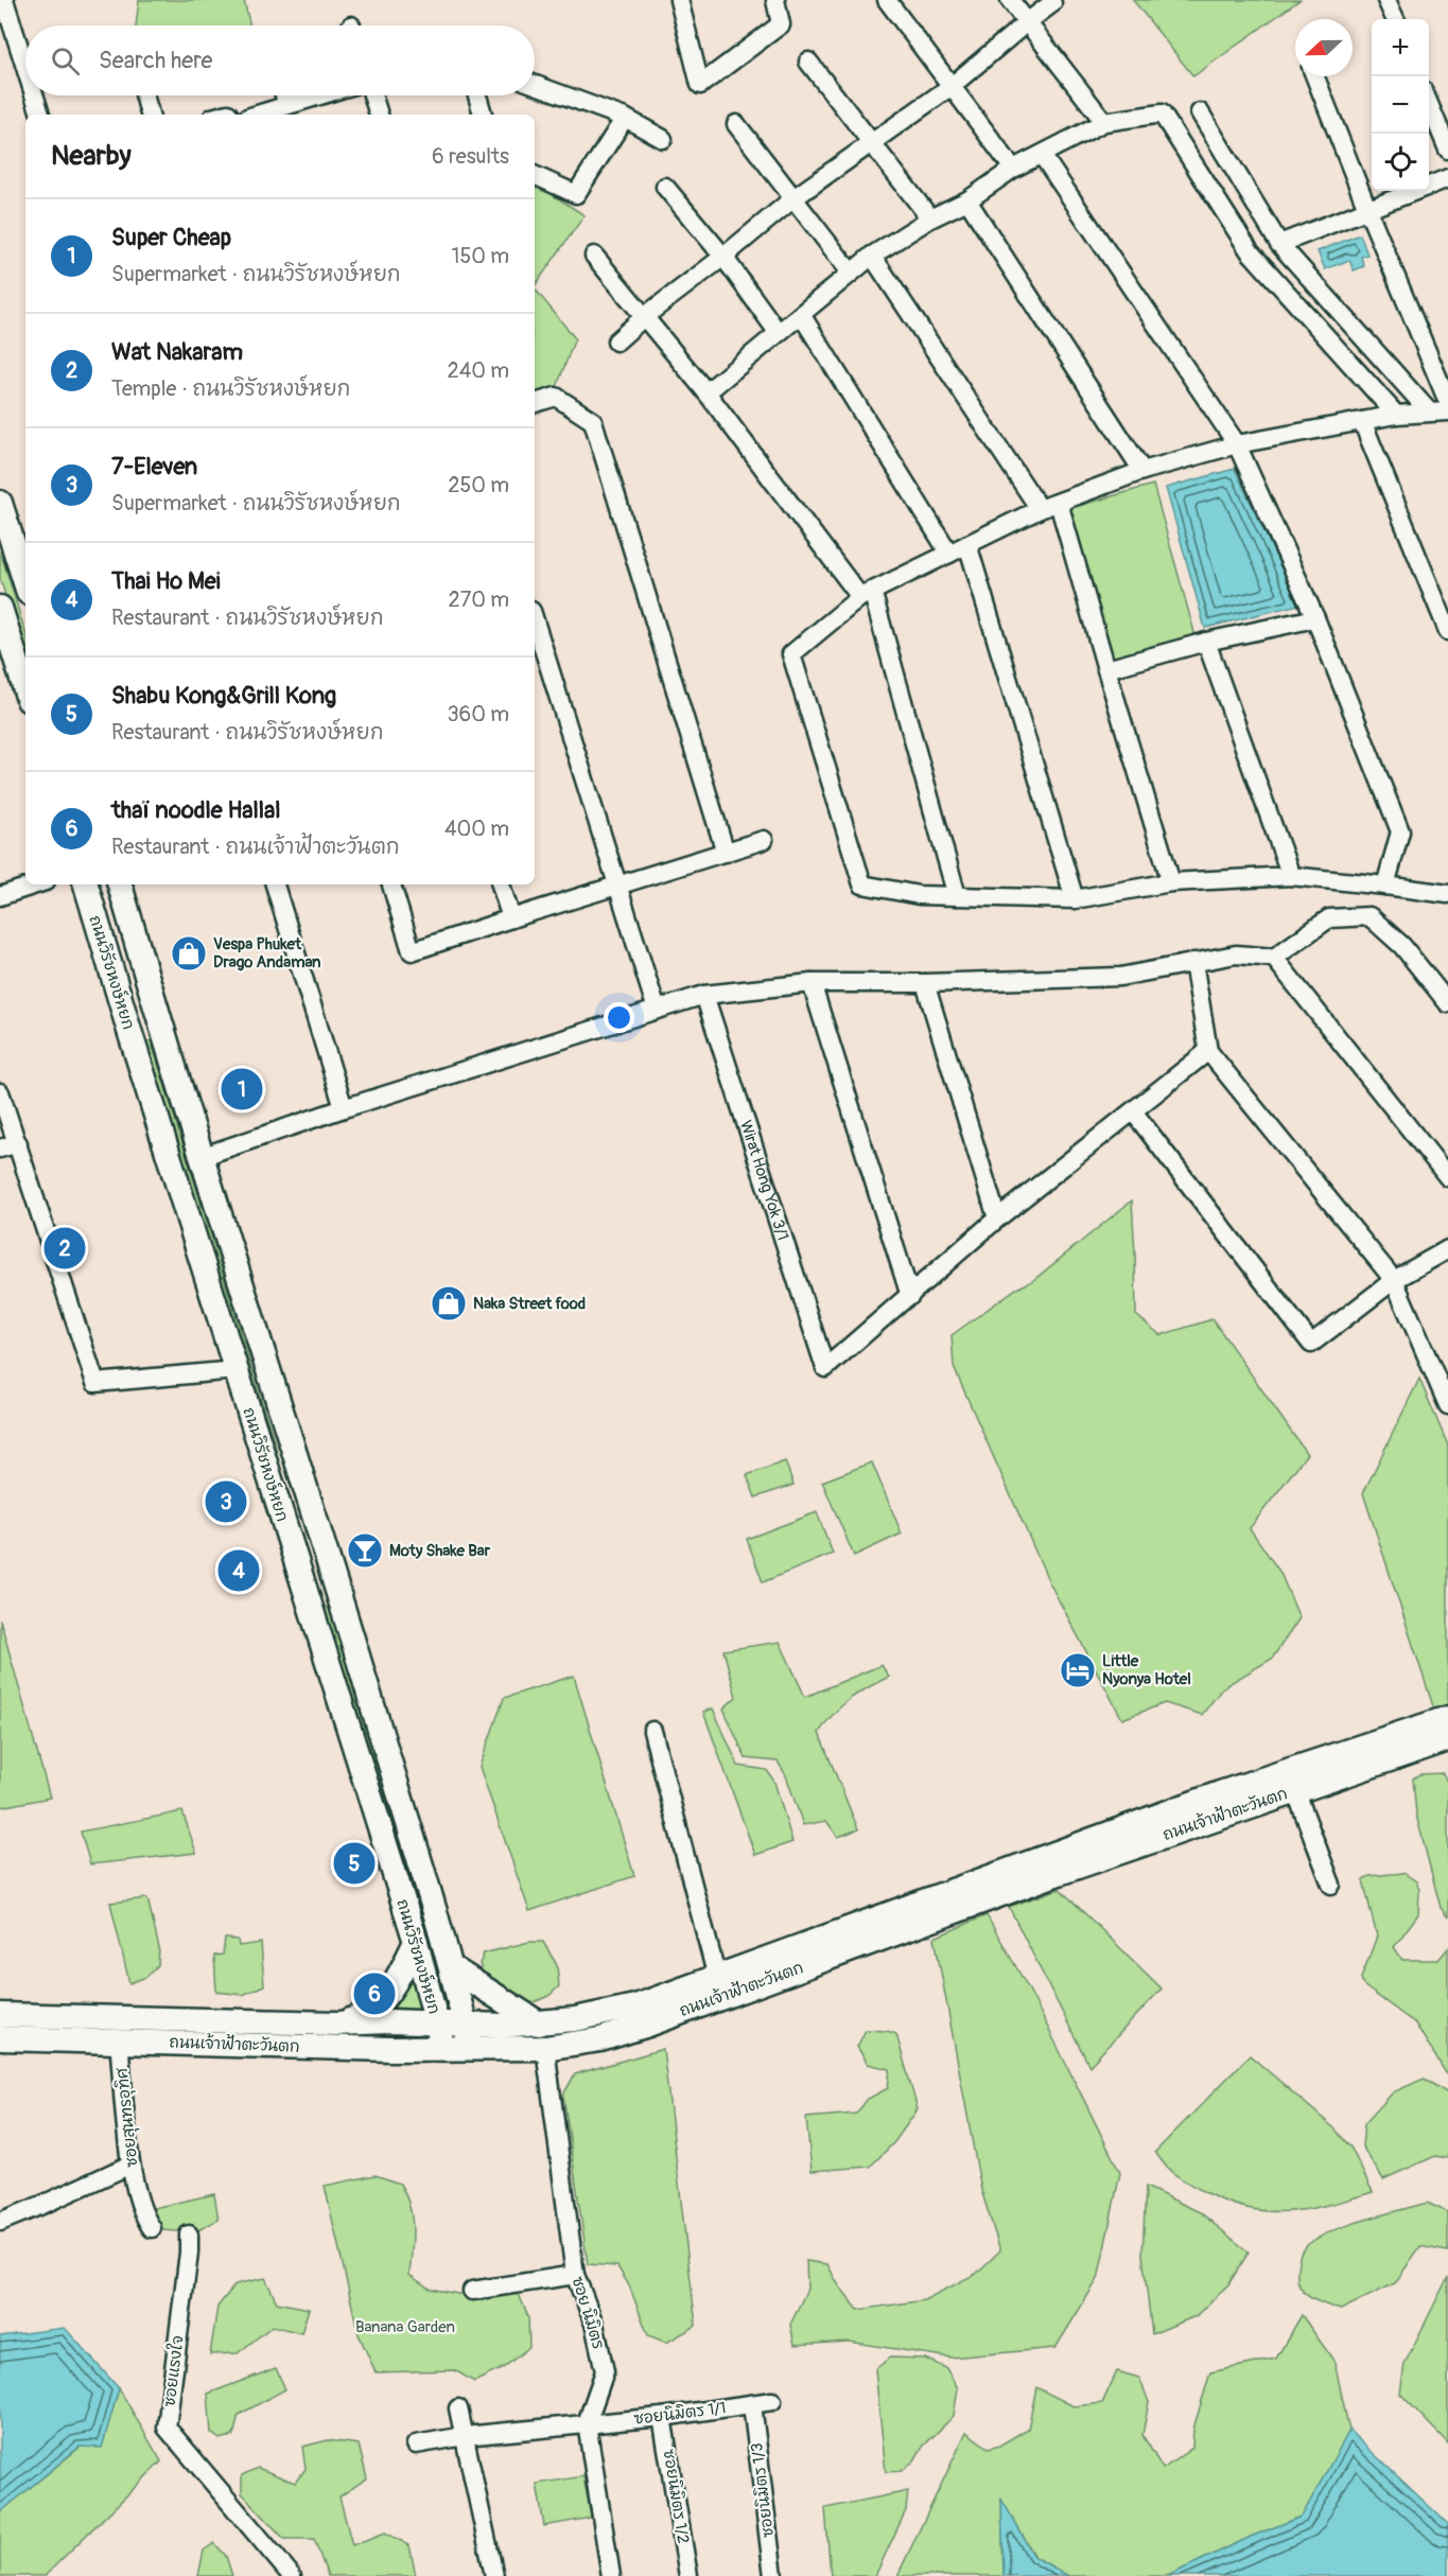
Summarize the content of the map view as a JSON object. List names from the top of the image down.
{
  "streets": {
    "main road": ["ถนนวิรัชหงษ์หยก", "ถนนเจ้าฟ้าตะวันตก"],
    "street": [
      "Wirat Hong Yok 3/1",
      "ซอยสุนทรอุทิศ",
      "ซอย นิมิตร",
      "ซอยแรงใจ",
      "ซอยนิมิตร 1/1",
      "ซอยนิมิตร 1/3",
      "ซอยนิมิตร 1/2"
    ]
  },
  "crossings": [
    ["ถนนวิรัชหงษ์หยก", "ถนนเจ้าฟ้าตะวันตก"],
    ["ถนนเจ้าฟ้าตะวันตก", "ซอยสุนทรอุทิศ"],
    ["ถนนเจ้าฟ้าตะวันตก", "ซอย นิมิตร"],
    ["ซอย นิมิตร", "ซอยนิมิตร 1/1"],
    ["ซอยนิมิตร 1/1", "ซอยนิมิตร 1/3"],
    ["ซอยนิมิตร 1/1", "ซอยนิมิตร 1/2"]
  ],
  "parks": ["Banana Garden"],
  "places": {
    "shop": ["Vespa Phuket Drago Andaman", "Naka Street food"],
    "bar": ["Moty Shake Bar"],
    "hotel": ["Little Nyonya Hotel"]
  },
  "north": "left",
  "page": {
    "map_buttons": ["+", "−"],
    "search": "Search here",
    "heading": ["Nearby", "6 results"],
    "list": [
      {
        "mark": "1",
        "name": "Super Cheap",
        "note": "Supermarket · ถนนวิรัชหงษ์หยก",
        "value": "150 m"
      },
      {
        "mark": "2",
        "name": "Wat Nakaram",
        "note": "Temple · ถนนวิรัชหงษ์หยก",
        "value": "240 m"
      },
      {
        "mark": "3",
        "name": "7-Eleven",
        "note": "Supermarket · ถนนวิรัชหงษ์หยก",
        "value": "250 m"
      },
      {
        "mark": "4",
        "name": "Thai Ho Mei",
        "note": "Restaurant · ถนนวิรัชหงษ์หยก",
        "value": "270 m"
      },
      {
        "mark": "5",
        "name": "Shabu Kong&Grill Kong",
        "note": "Restaurant · ถนนวิรัชหงษ์หยก",
        "value": "360 m"
      },
      {
        "mark": "6",
        "name": "thaï noodle Hallal",
        "note": "Restaurant · ถนนเจ้าฟ้าตะวันตก",
        "value": "400 m"
      }
    ],
    "pins": [
      "1",
      "2",
      "3",
      "4",
      "5",
      "6"
    ]
  }
}
